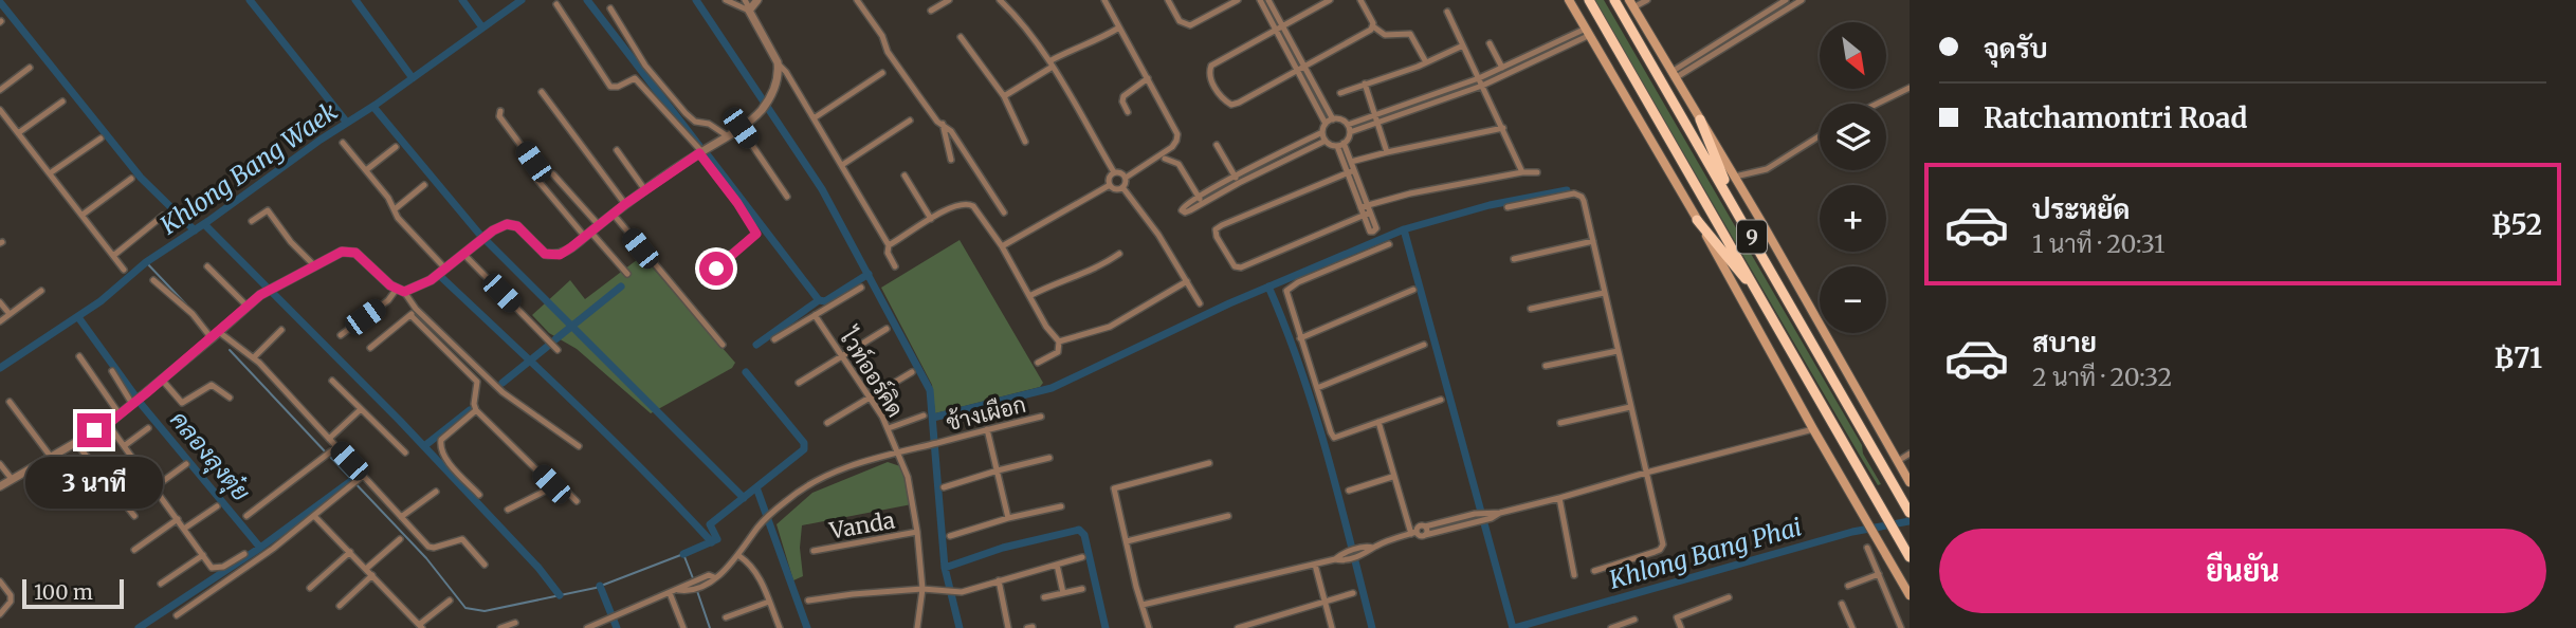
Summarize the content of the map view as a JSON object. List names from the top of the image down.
{
  "streets": {
    "highway": ["9"],
    "street": ["ไวท์ออร์คิด", "ช้างเผือก", "Vanda"]
  },
  "crossings": [
    ["ไวท์ออร์คิด", "ช้างเผือก"],
    ["ไวท์ออร์คิด", "Vanda"],
    ["ช้างเผือก", "Vanda"]
  ],
  "water": ["Khlong Bang Waek", "คลองลุงตุ๋ย", "Khlong Bang Phai"],
  "scale_bar": "100 m",
  "north": "bottom right",
  "page": {
    "banner": ["จุดรับ", "Ratchamontri Road"],
    "map_buttons": ["+", "−"],
    "list": [
      {
        "name": "ประหยัด",
        "note": "1 นาที · 20:31",
        "value": "฿52"
      },
      {
        "name": "สบาย",
        "note": "2 นาที · 20:32",
        "value": "฿71"
      }
    ],
    "bubble": "3 นาที",
    "buttons": "ยืนยัน",
    "scale": "100 m"
  }
}
